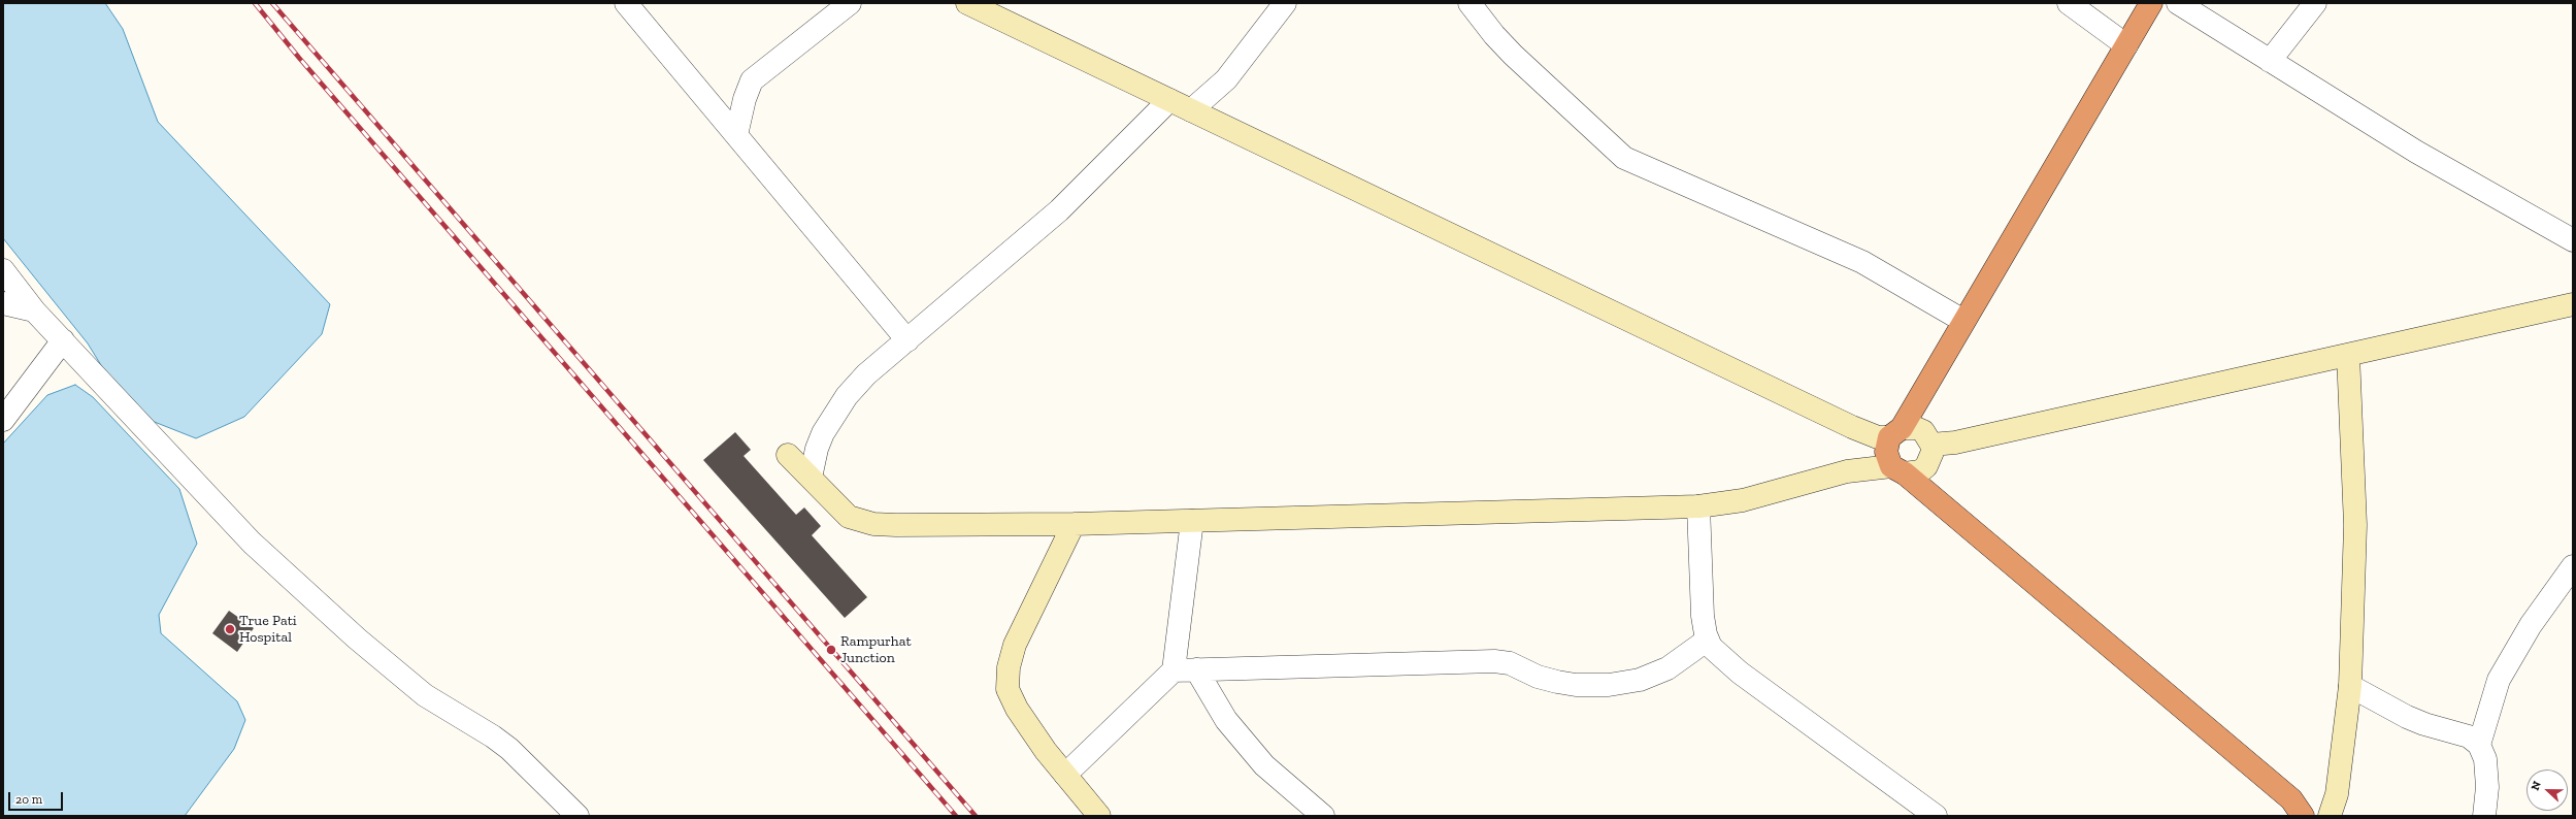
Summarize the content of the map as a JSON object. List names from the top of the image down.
{
  "places": ["True Pati Hospital", "Rampurhat Junction"],
  "scale_bar": "20 m",
  "north": "left"
}
